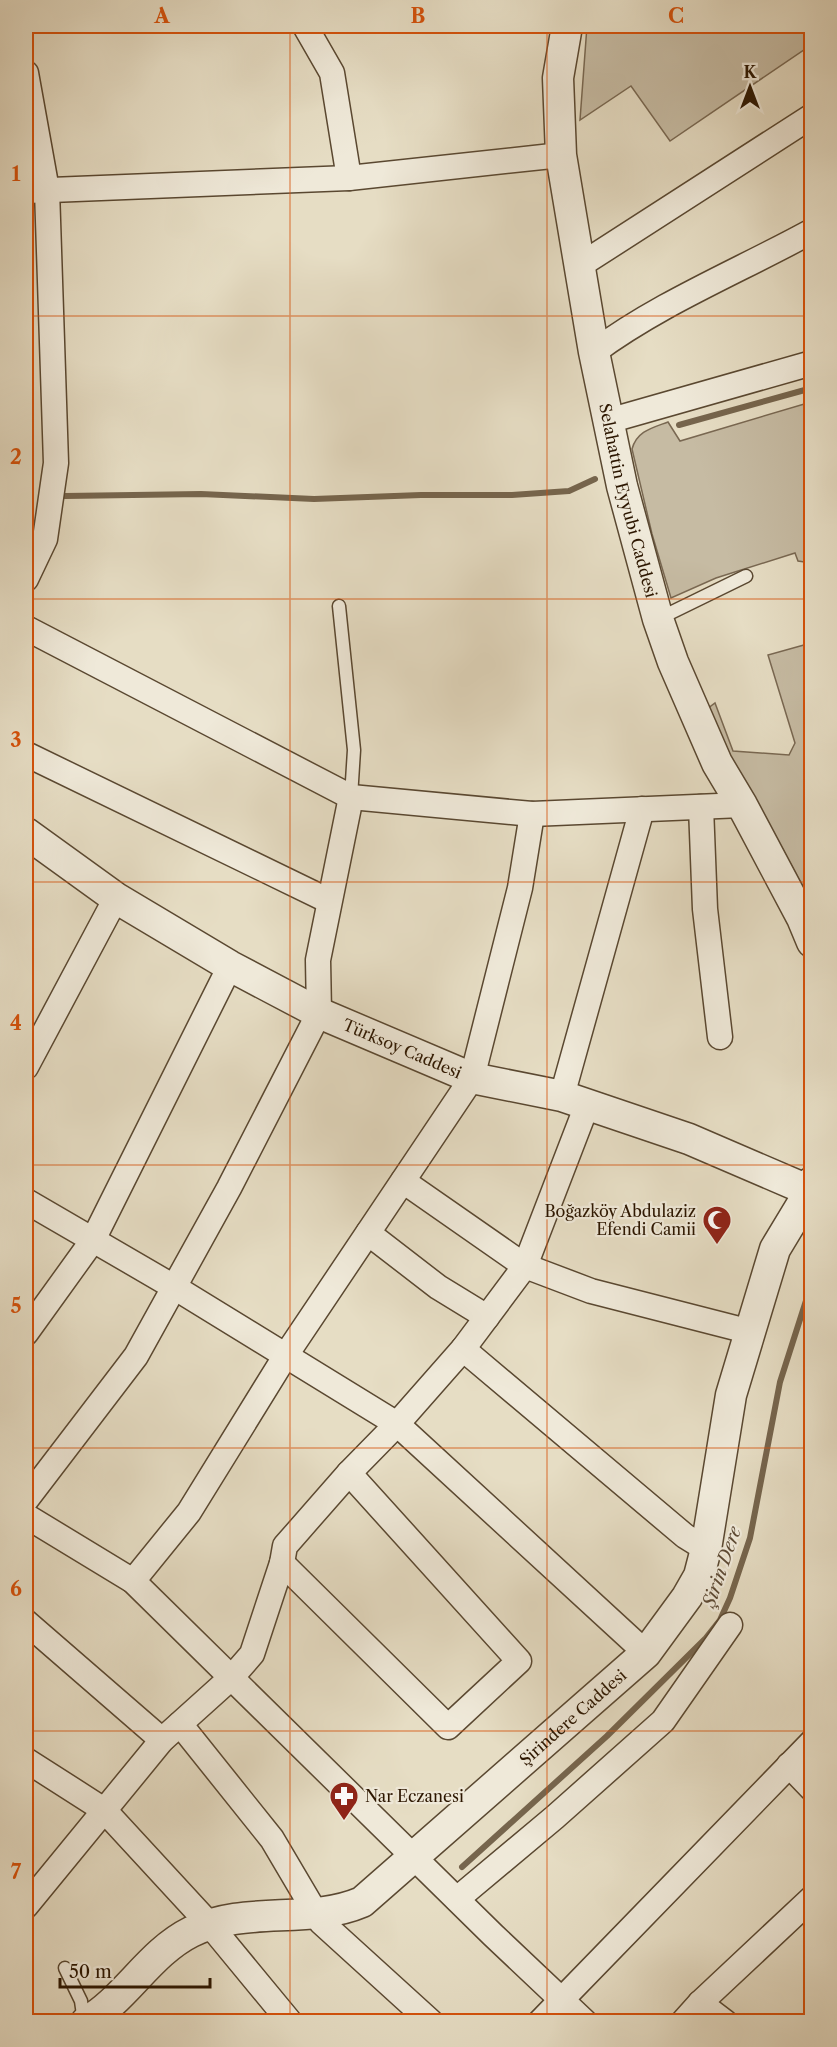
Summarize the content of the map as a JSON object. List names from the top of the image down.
{
  "streets": {
    "street": ["Selahattin Eyyubi Caddesi", "Türksoy Caddesi", "Şirindere Caddesi"]
  },
  "crossings": [
    ["Türksoy Caddesi", "Şirindere Caddesi"]
  ],
  "water": ["Şirin Dere"],
  "places": {
    "mosque": ["Boğazköy Abdulaziz Efendi Camii"],
    "pharmacy": ["Nar Eczanesi"]
  },
  "scale_bar": "50 m",
  "north": "top",
  "grid": {
    "columns": ["A", "B", "C"],
    "rows": [
      "1",
      "2",
      "3",
      "4",
      "5",
      "6",
      "7"
    ]
  }
}
